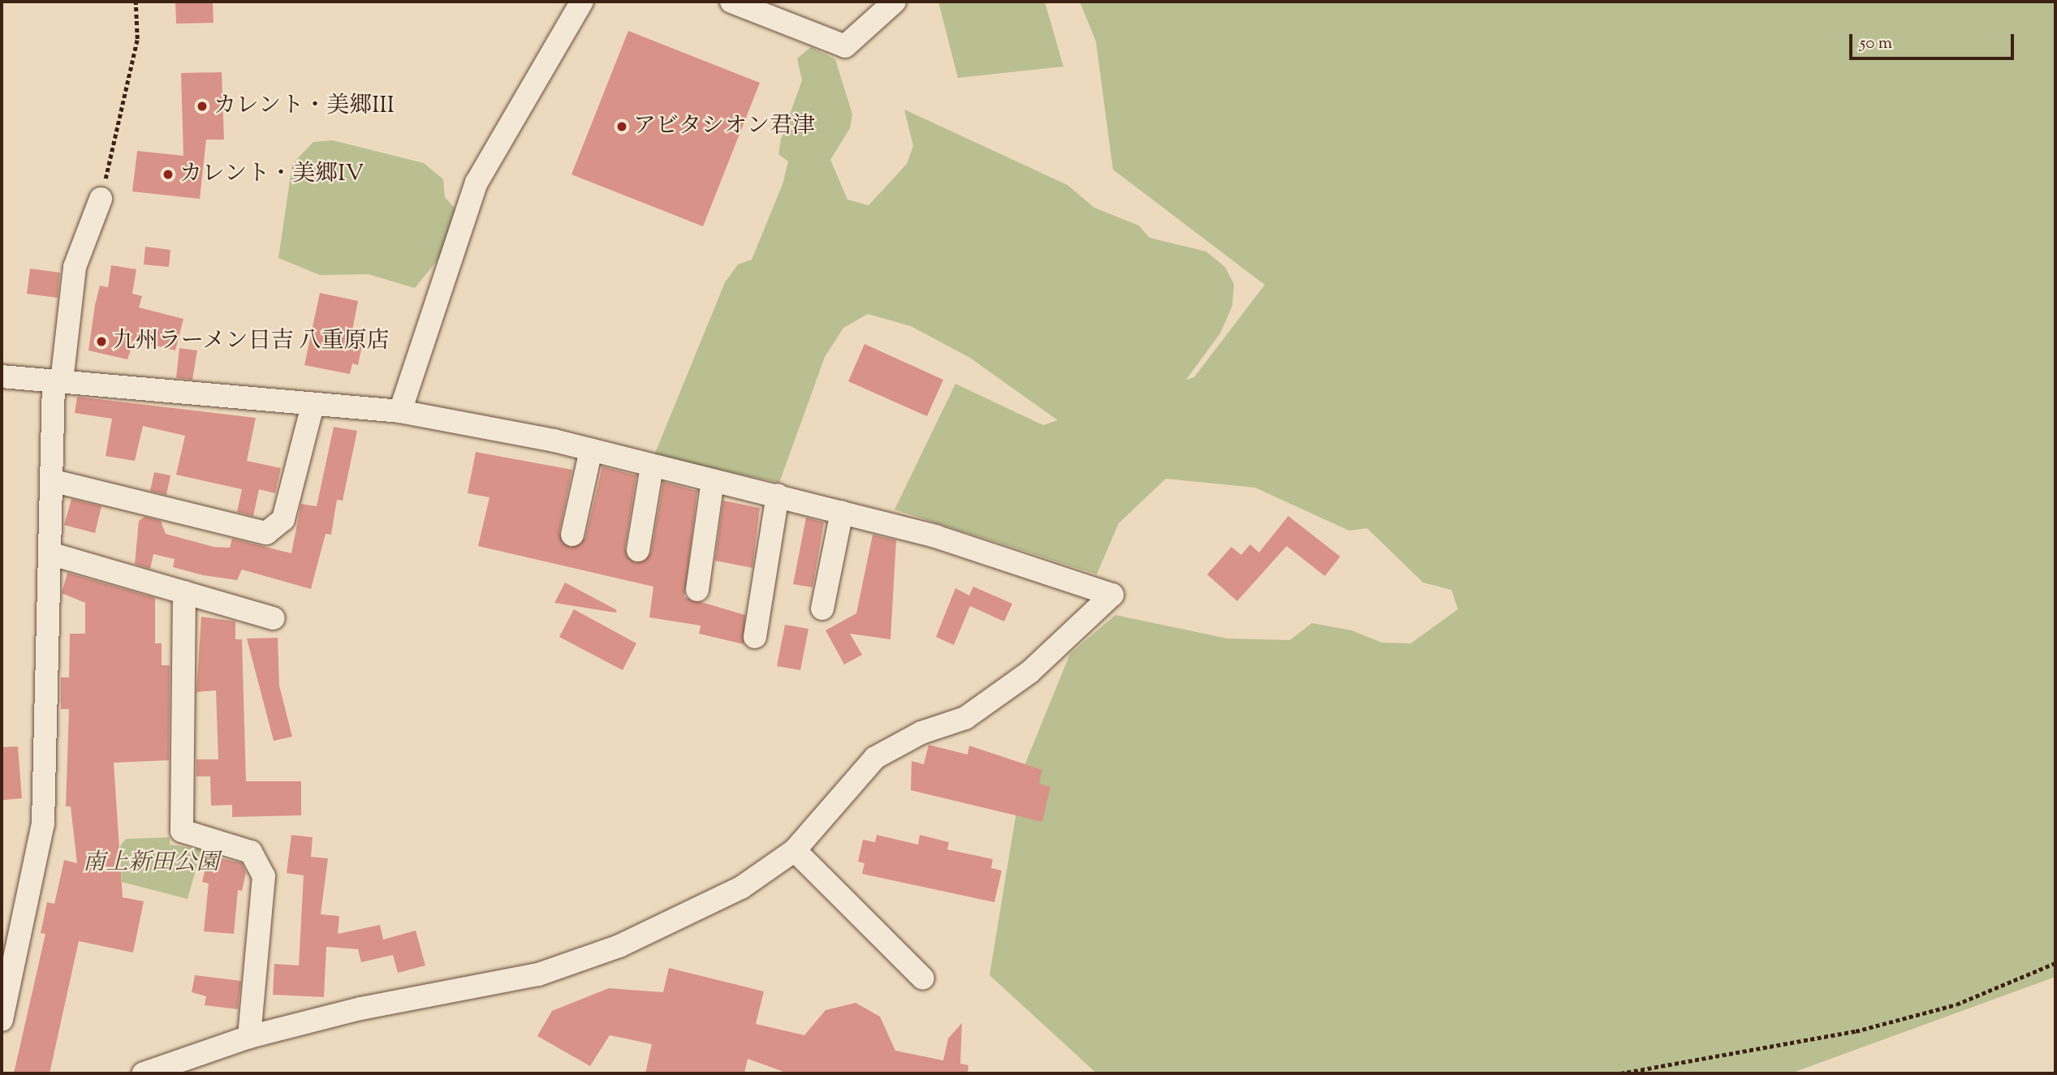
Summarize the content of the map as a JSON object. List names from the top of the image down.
{
  "parks": ["南上新田公園"],
  "places": [
    "カレント・美郷III",
    "アビタシオン君津",
    "カレント・美郷IV",
    "九州ラーメン日吉 八重原店"
  ],
  "scale_bar": "50 m"
}
